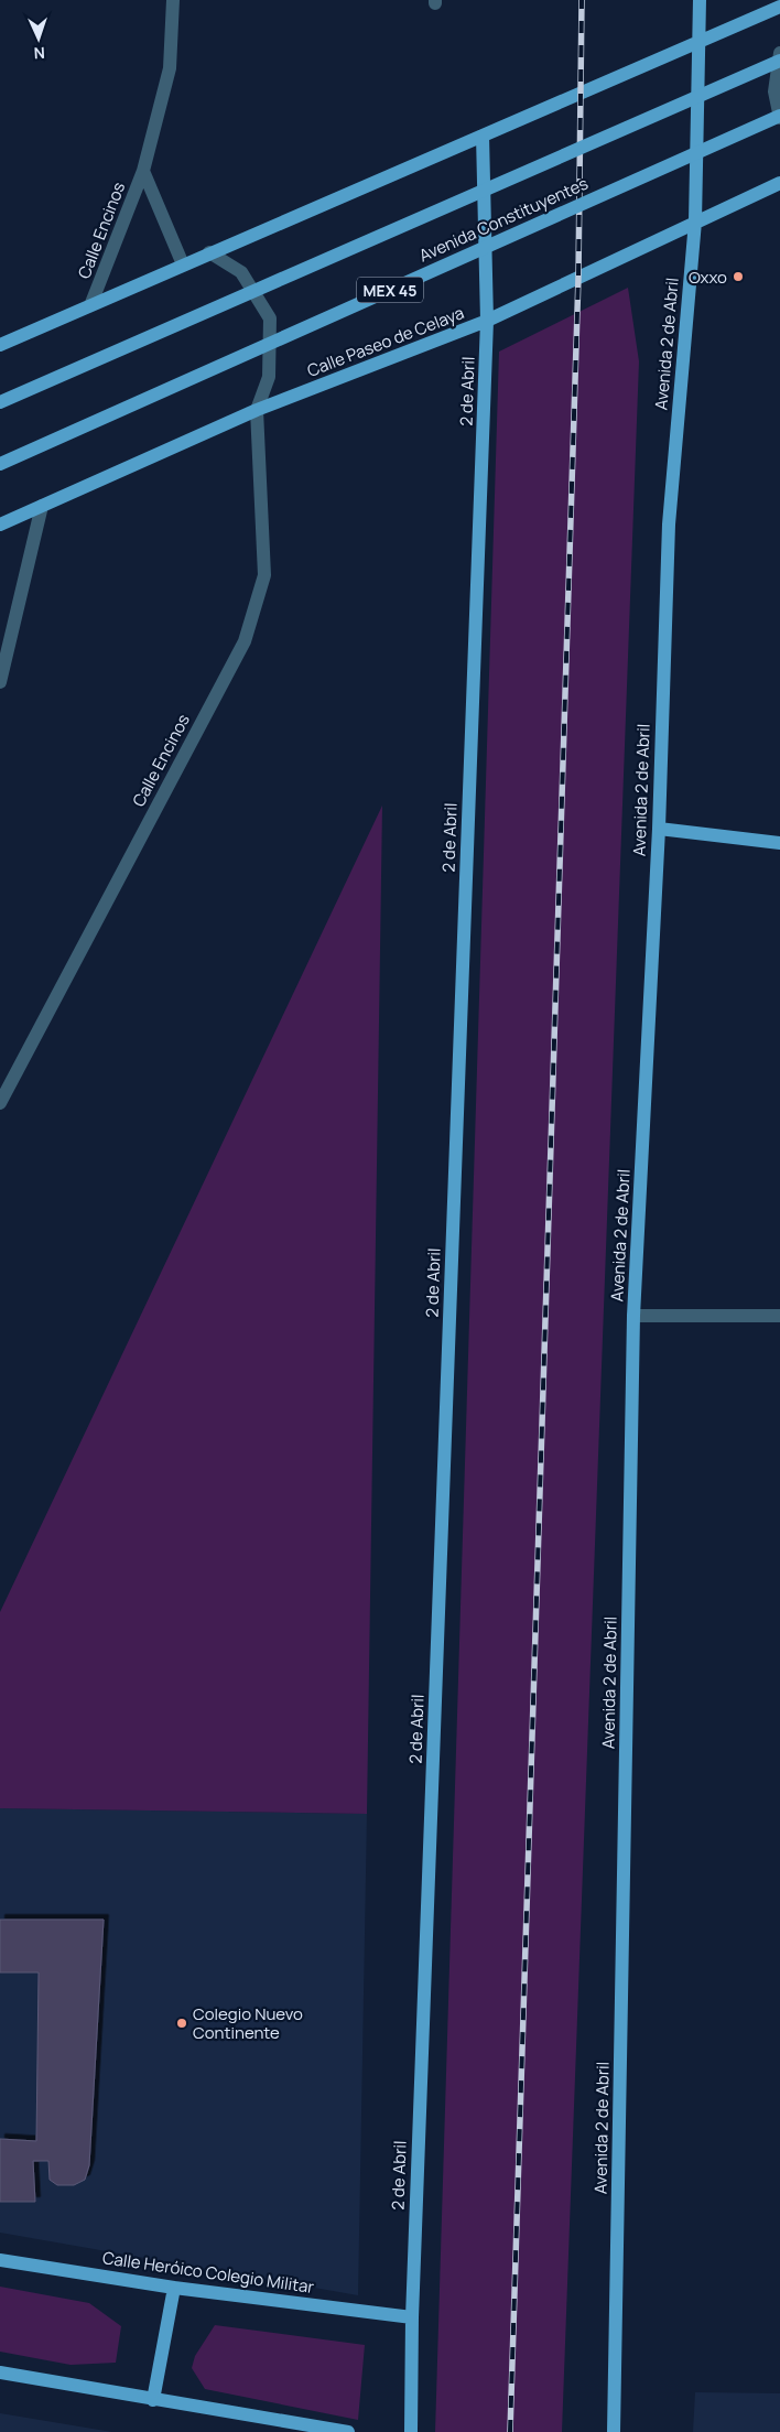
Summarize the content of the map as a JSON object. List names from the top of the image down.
{
  "streets": {
    "main road": [
      "Avenida Constituyentes",
      "MEX 45",
      "Calle Paseo de Celaya",
      "Avenida 2 de Abril",
      "2 de Abril",
      "Calle Heróico Colegio Militar"
    ],
    "street": ["Calle Encinos"]
  },
  "crossings": [
    ["Calle Encinos", "Calle Paseo de Celaya"],
    ["Calle Paseo de Celaya", "Avenida 2 de Abril"],
    ["Calle Paseo de Celaya", "2 de Abril"],
    ["2 de Abril", "Calle Heróico Colegio Militar"]
  ],
  "places": ["Oxxo", "Colegio Nuevo Continente"],
  "north": "bottom"
}
